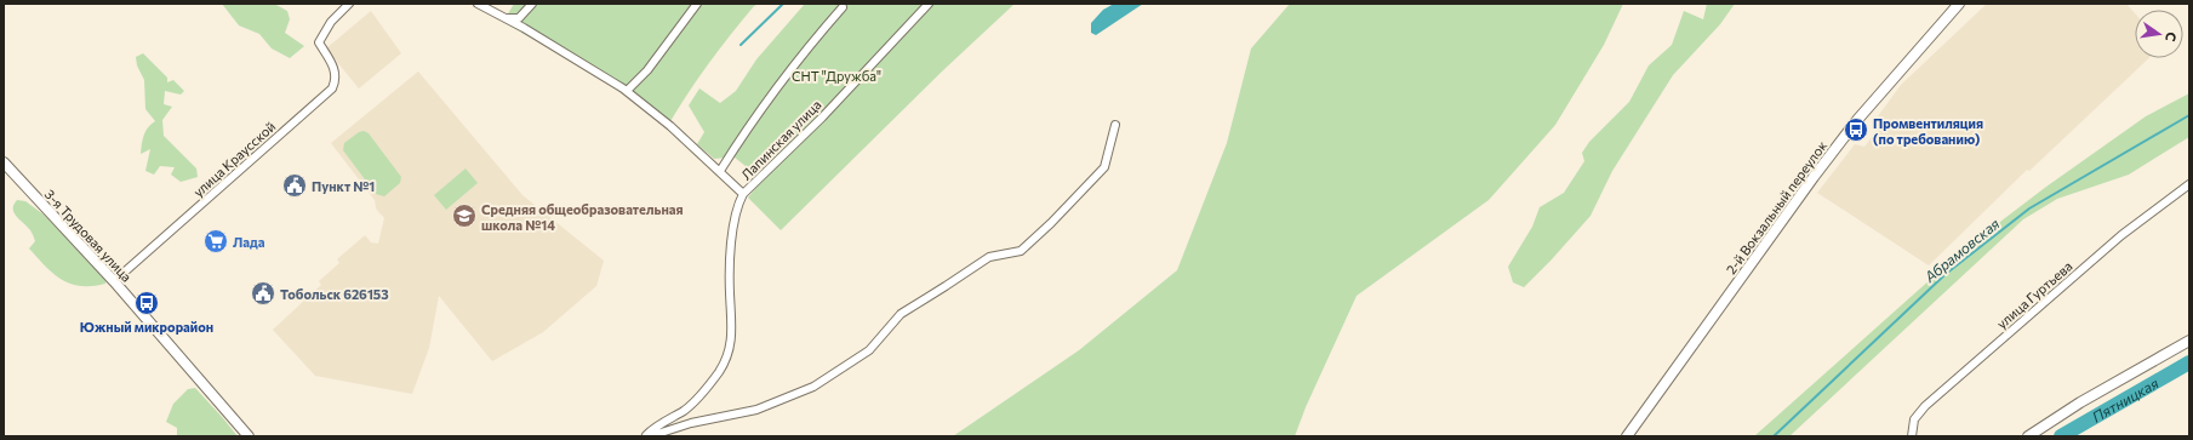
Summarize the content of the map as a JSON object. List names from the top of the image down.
{
  "streets": {
    "street": [
      "Лапинская улица",
      "улица Краусской",
      "2-й Вокзальный переулок",
      "3-я Трудовая улица",
      "улица Гуртьева"
    ]
  },
  "crossings": [
    ["улица Краусской", "3-я Трудовая улица"]
  ],
  "water": ["Абрамовская", "Пятницкая"],
  "parks": ["СНТ \"Дружба\""],
  "places": {
    "bus stop": ["Промвентиляция (по требованию)", "Южный микрорайон"],
    "public building": ["Пункт №1", "Тобольск 626153"],
    "school or university": ["Средняя общеобразовательная школа №14"],
    "supermarket": ["Лада"]
  },
  "north": "right"
}
